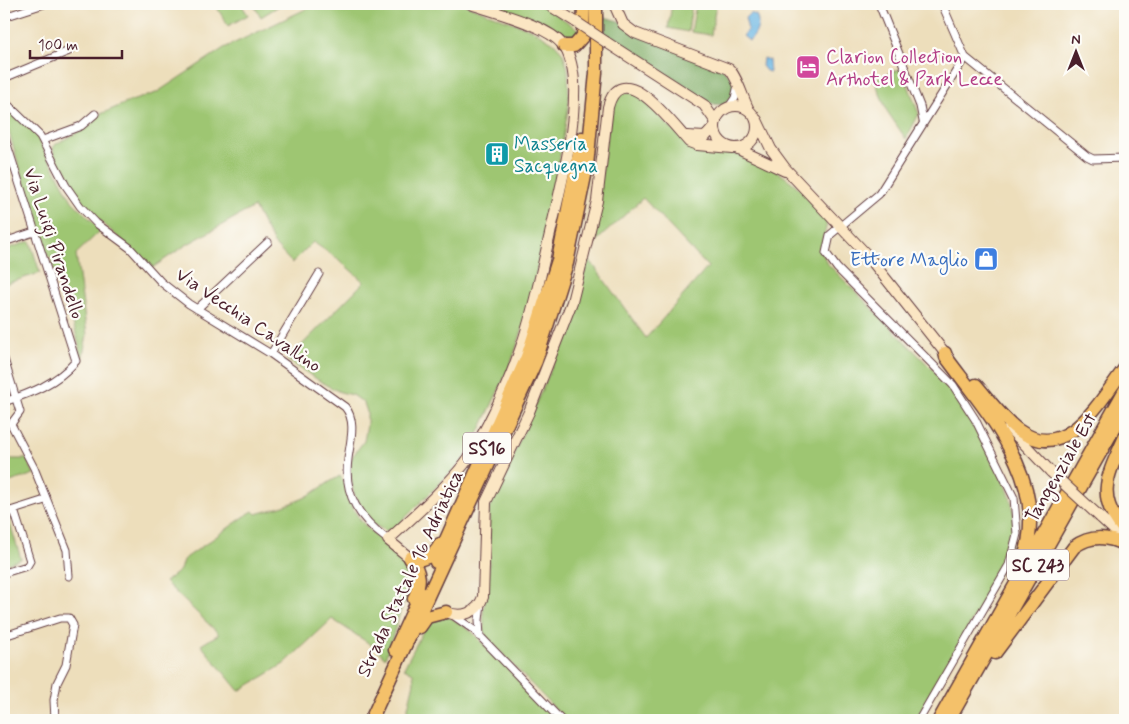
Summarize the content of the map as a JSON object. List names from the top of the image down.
{
  "streets": {
    "highway": [
      "SS16",
      "Tangenziale Est",
      "SC 243",
      "Strada Statale 16 Adriatica"
    ],
    "street": ["Via Luigi Pirandello", "Via Vecchia Cavallino"]
  },
  "crossings": [
    ["SS16", "Strada Statale 16 Adriatica"]
  ],
  "places": {
    "hotel": ["Clarion Collection Arthotel & Park Lecce"],
    "building": ["Masseria Sacquegna"],
    "shop": ["Ettore Maglio"]
  },
  "scale_bar": "100 m",
  "north": "top"
}
